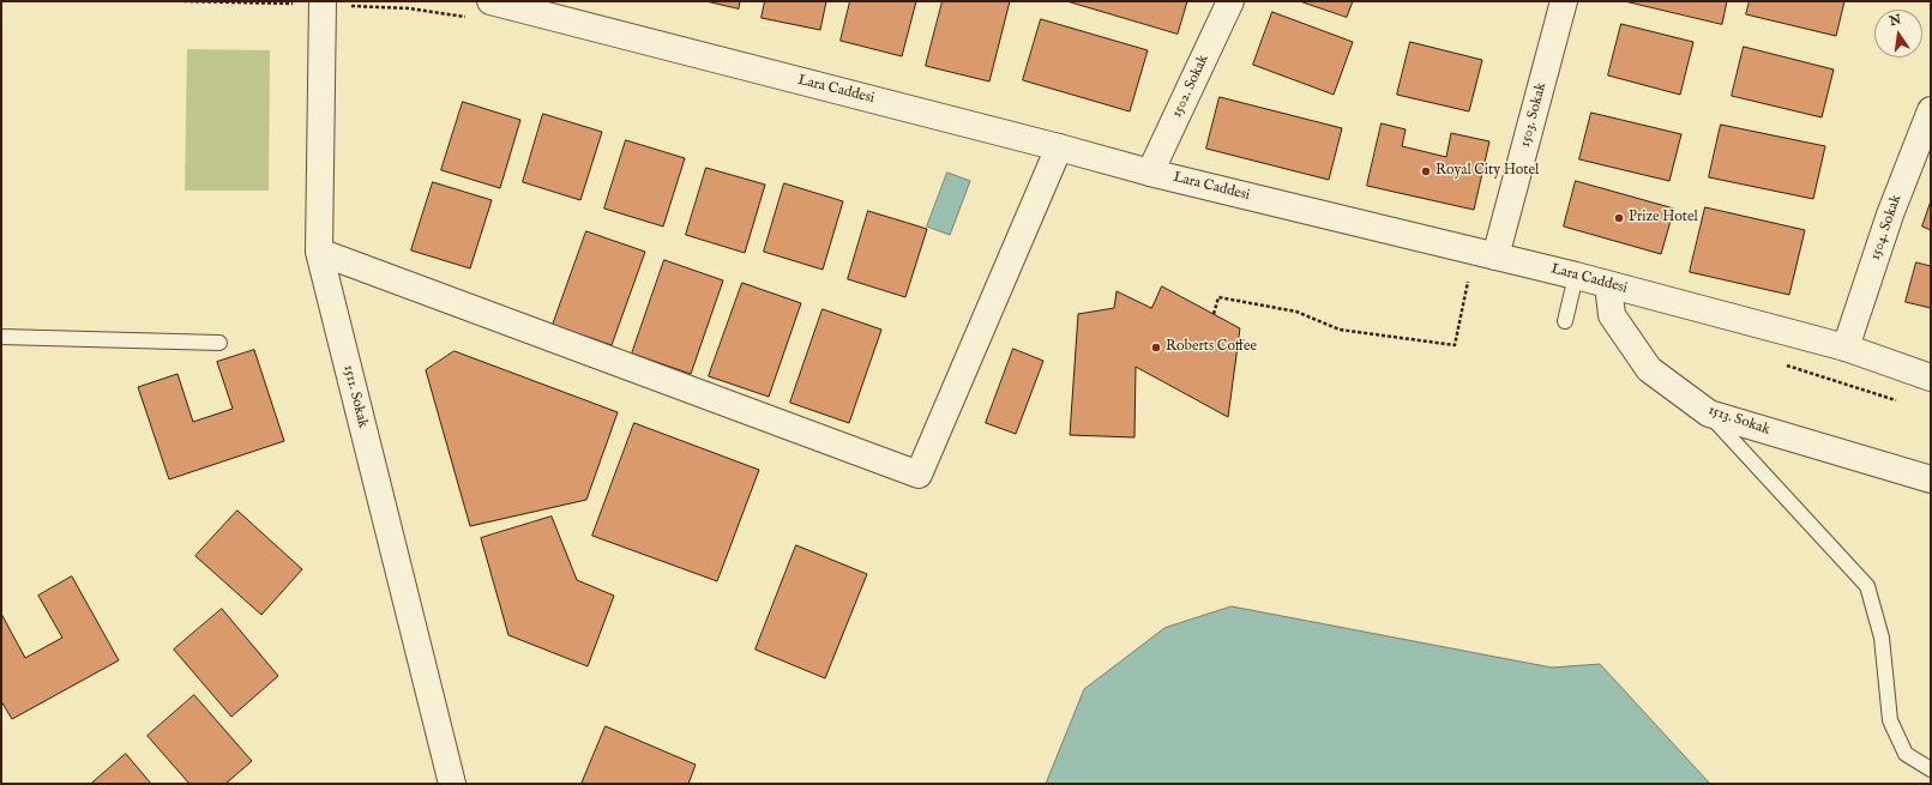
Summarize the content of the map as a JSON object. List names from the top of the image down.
{
  "streets": {
    "street": [
      "1502. Sokak",
      "Lara Caddesi",
      "1503. Sokak",
      "1504. Sokak",
      "1511. Sokak",
      "1513. Sokak"
    ]
  },
  "crossings": [
    ["1502. Sokak", "Lara Caddesi"],
    ["Lara Caddesi", "1503. Sokak"],
    ["Lara Caddesi", "1504. Sokak"],
    ["Lara Caddesi", "1513. Sokak"]
  ],
  "places": ["Royal City Hotel", "Prize Hotel", "Roberts Coffee"],
  "north": "top"
}
